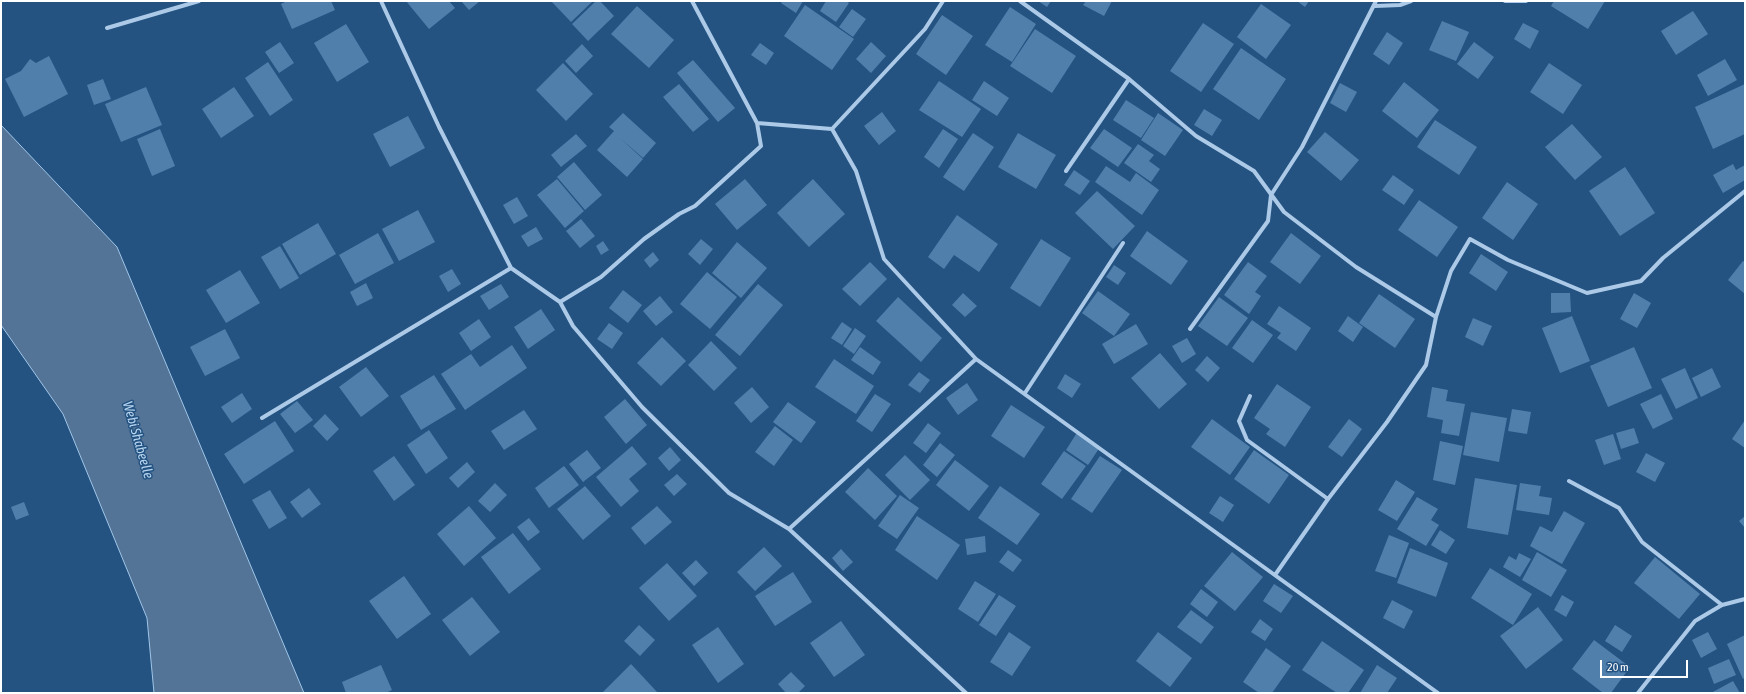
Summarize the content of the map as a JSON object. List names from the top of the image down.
{
  "water": ["Webi Shabeelle"],
  "scale_bar": "20 m"
}
